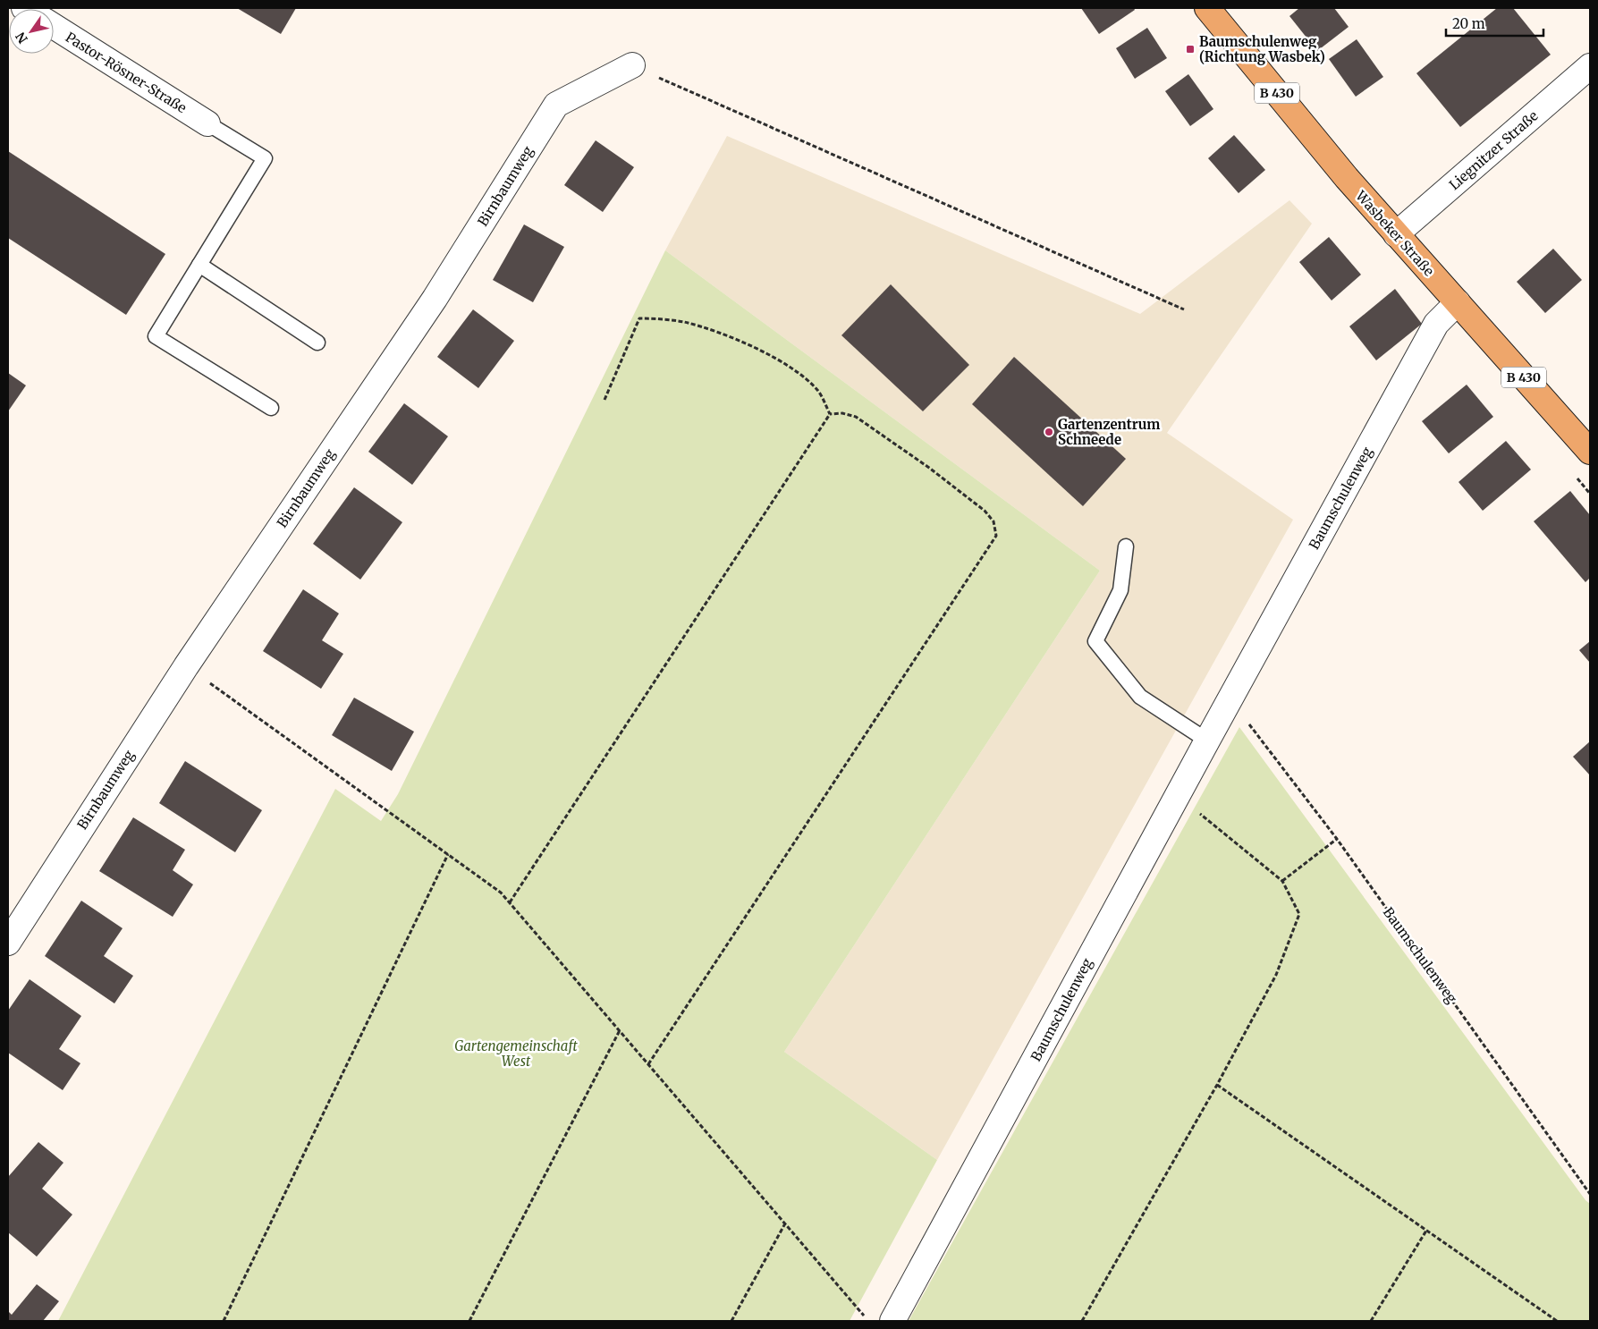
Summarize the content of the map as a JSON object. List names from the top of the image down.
{
  "streets": {
    "main road": ["B 430", "Wasbeker Straße"],
    "street": [
      "Pastor-Rösner-Straße",
      "Liegnitzer Straße",
      "Birnbaumweg",
      "Baumschulenweg"
    ]
  },
  "crossings": [
    ["Liegnitzer Straße", "Wasbeker Straße"],
    ["Wasbeker Straße", "Baumschulenweg"]
  ],
  "parks": ["Gartengemeinschaft West"],
  "places": {
    "transit": ["Baumschulenweg (Richtung Wasbek)"],
    "other": ["Gartenzentrum Schneede"]
  },
  "scale_bar": "20 m",
  "north": "bottom left"
}
